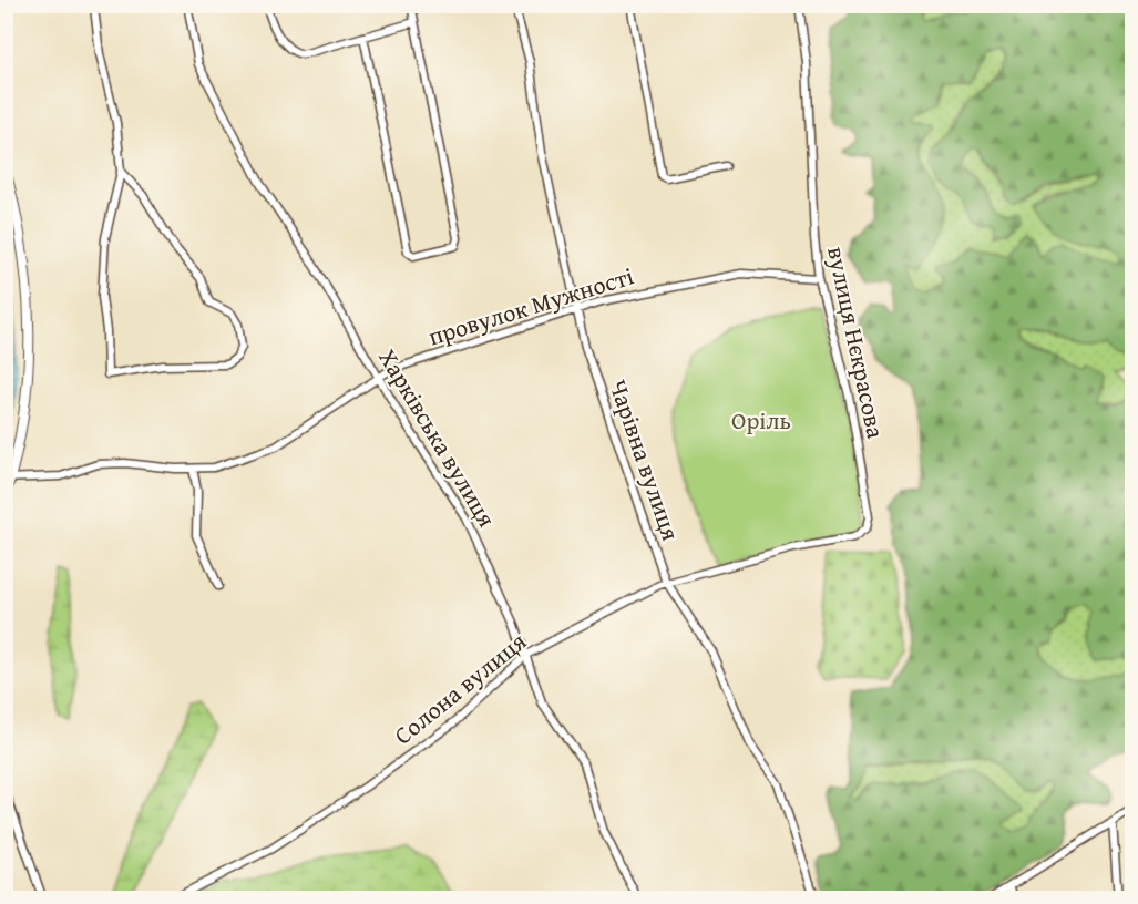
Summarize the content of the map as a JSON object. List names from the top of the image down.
{
  "streets": {
    "street": [
      "провулок Мужності",
      "вулиця Нєкрасова",
      "Харківська вулиця",
      "Чарівна вулиця",
      "Солона вулиця"
    ]
  },
  "crossings": [
    ["провулок Мужності", "вулиця Нєкрасова"],
    ["провулок Мужності", "Харківська вулиця"],
    ["провулок Мужності", "Чарівна вулиця"],
    ["вулиця Нєкрасова", "Солона вулиця"],
    ["Харківська вулиця", "Солона вулиця"],
    ["Чарівна вулиця", "Солона вулиця"]
  ],
  "parks": ["Оріль"]
}
